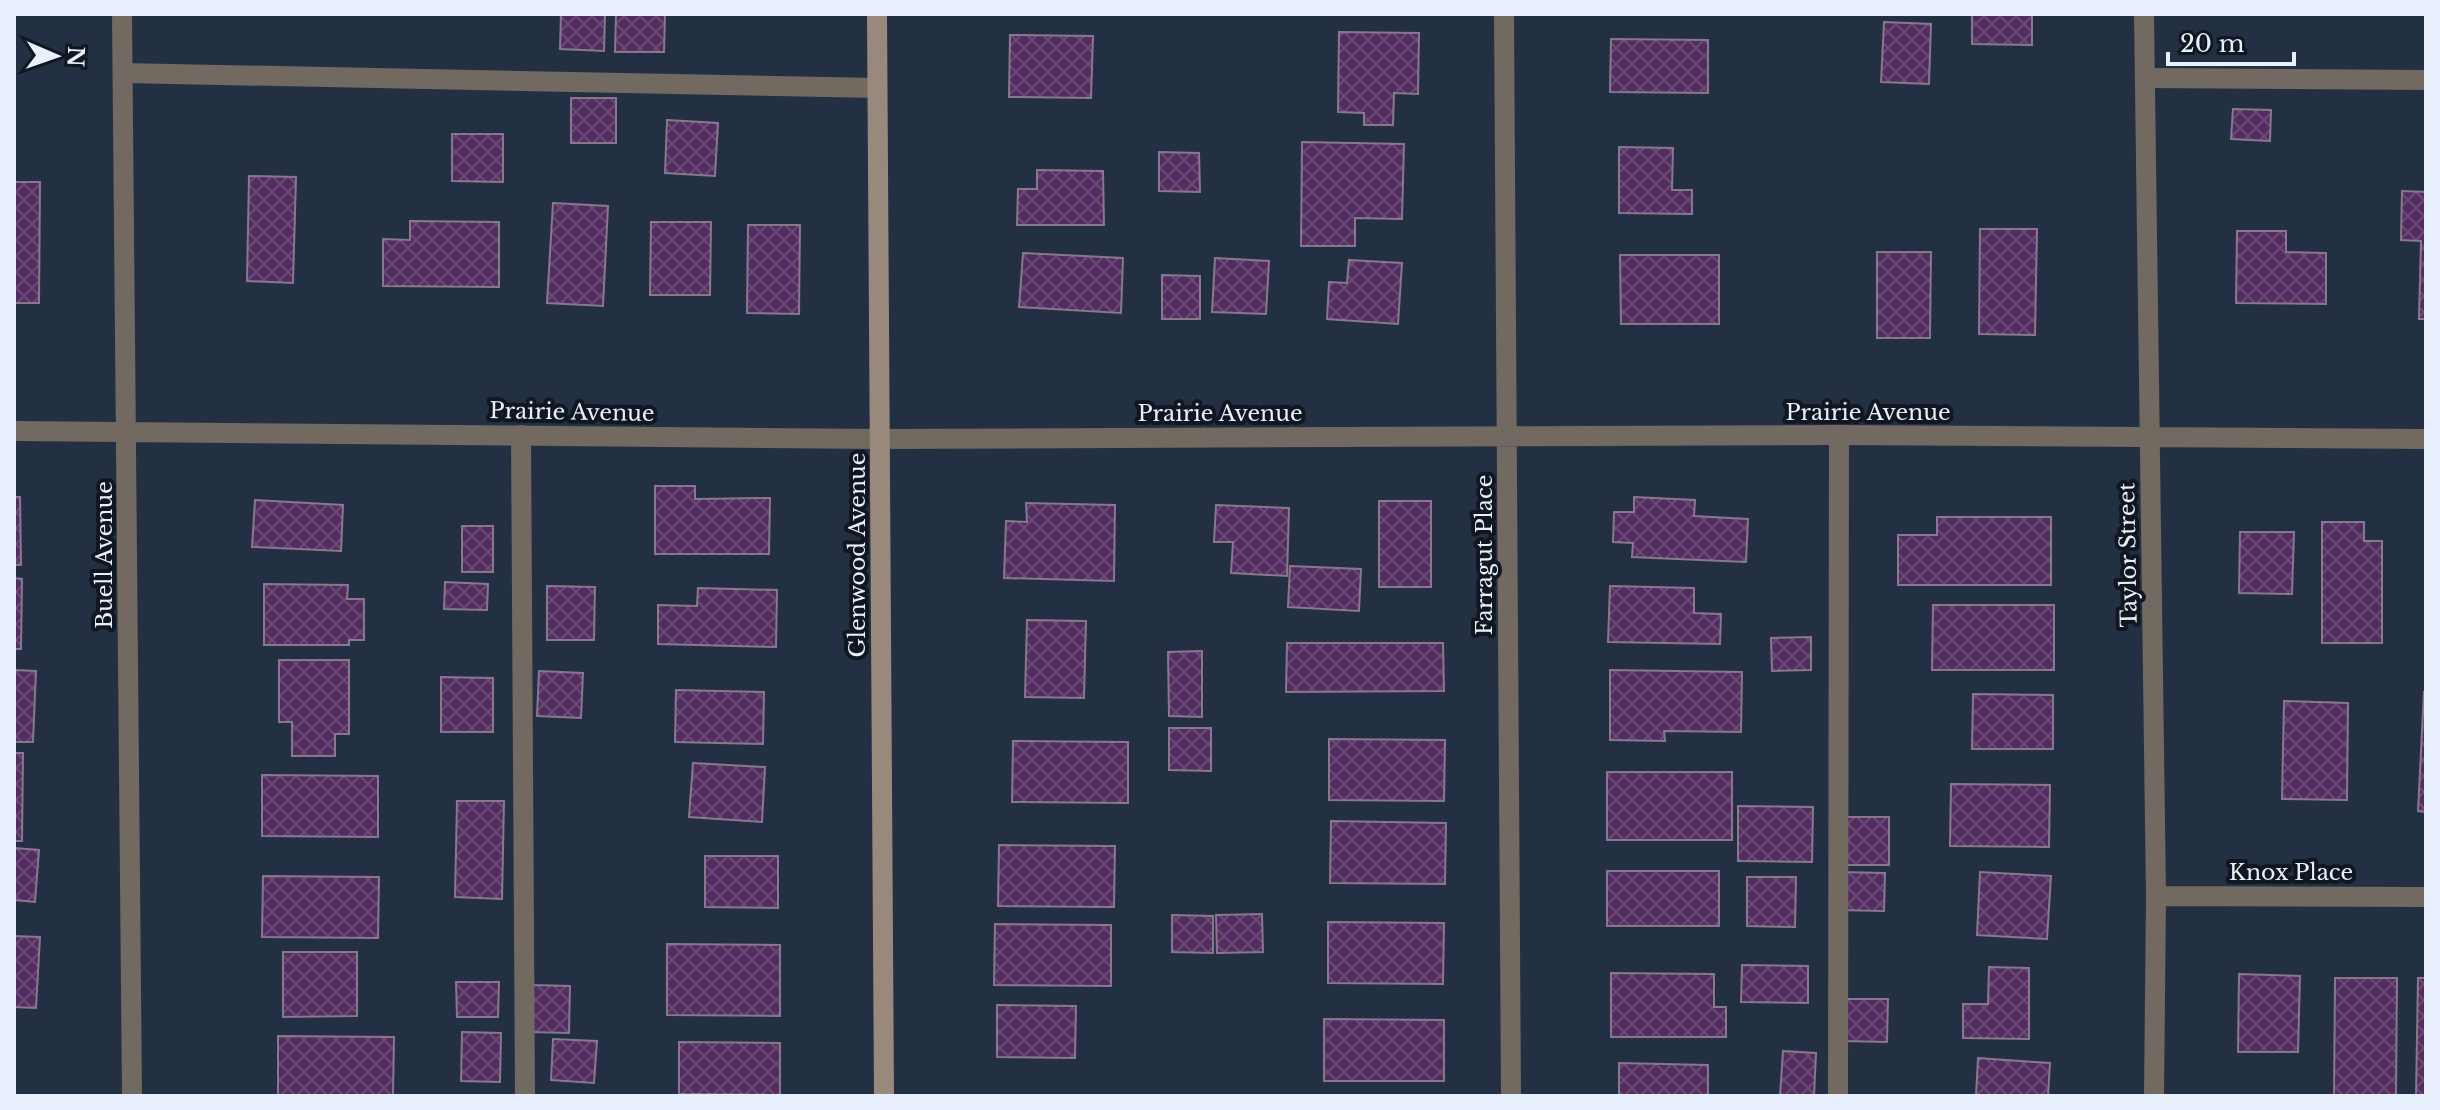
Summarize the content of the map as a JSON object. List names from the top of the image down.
{
  "streets": {
    "street": [
      "Prairie Avenue",
      "Buell Avenue",
      "Glenwood Avenue",
      "Farragut Place",
      "Taylor Street",
      "Knox Place"
    ]
  },
  "crossings": [
    ["Prairie Avenue", "Buell Avenue"],
    ["Prairie Avenue", "Glenwood Avenue"],
    ["Prairie Avenue", "Farragut Place"],
    ["Prairie Avenue", "Taylor Street"],
    ["Taylor Street", "Knox Place"]
  ],
  "scale_bar": "20 m",
  "north": "right"
}
